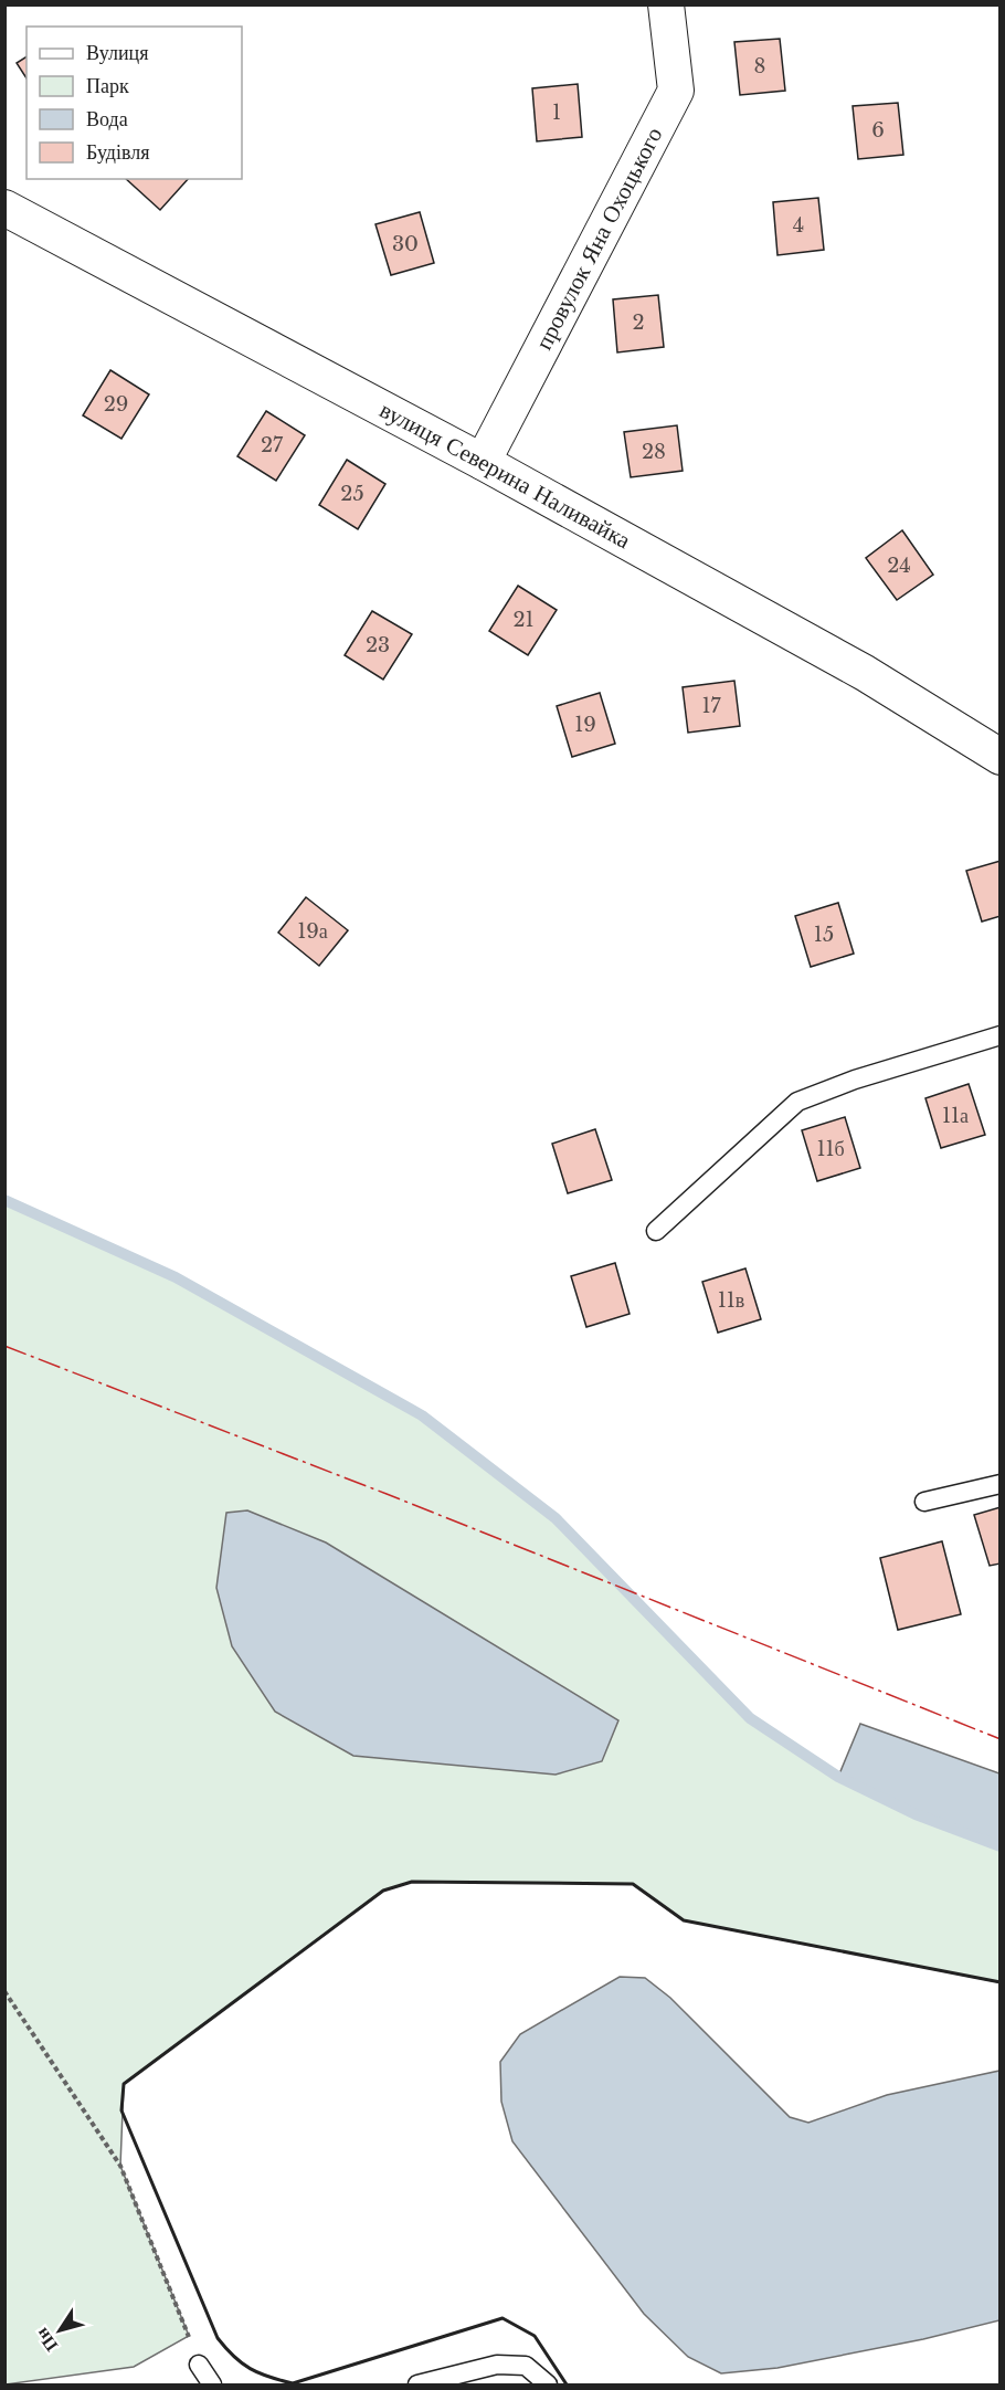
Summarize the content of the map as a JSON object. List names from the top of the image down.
{
  "streets": {
    "street": ["провулок Яна Охоцького", "вулиця Северина Наливайка"]
  },
  "crossings": [
    ["провулок Яна Охоцького", "вулиця Северина Наливайка"]
  ],
  "house_numbers": [
    "8",
    "1",
    "6",
    "4",
    "30",
    "2",
    "29",
    "27",
    "28",
    "25",
    "24",
    "21",
    "23",
    "17",
    "19",
    "19а",
    "15",
    "11а",
    "11б",
    "11в"
  ],
  "legend": [
    "Вулиця",
    "Парк",
    "Вода",
    "Будівля"
  ],
  "north": "bottom left"
}
